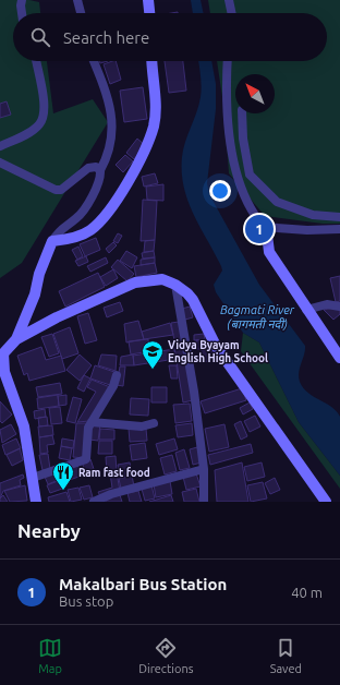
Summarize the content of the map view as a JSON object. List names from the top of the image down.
{
  "water": ["Bagmati River (बागमती नदी)"],
  "places": {
    "school or university": ["Vidya Byayam English High School"],
    "restaurant": ["Ram fast food"]
  },
  "north": "top left",
  "page": {
    "search": "Search here",
    "pins": "1",
    "heading": "Nearby",
    "list": [
      {
        "mark": "1",
        "name": "Makalbari Bus Station",
        "note": "Bus stop",
        "value": "40 m"
      }
    ],
    "nav": ["Map", "Directions", "Saved"]
  }
}
